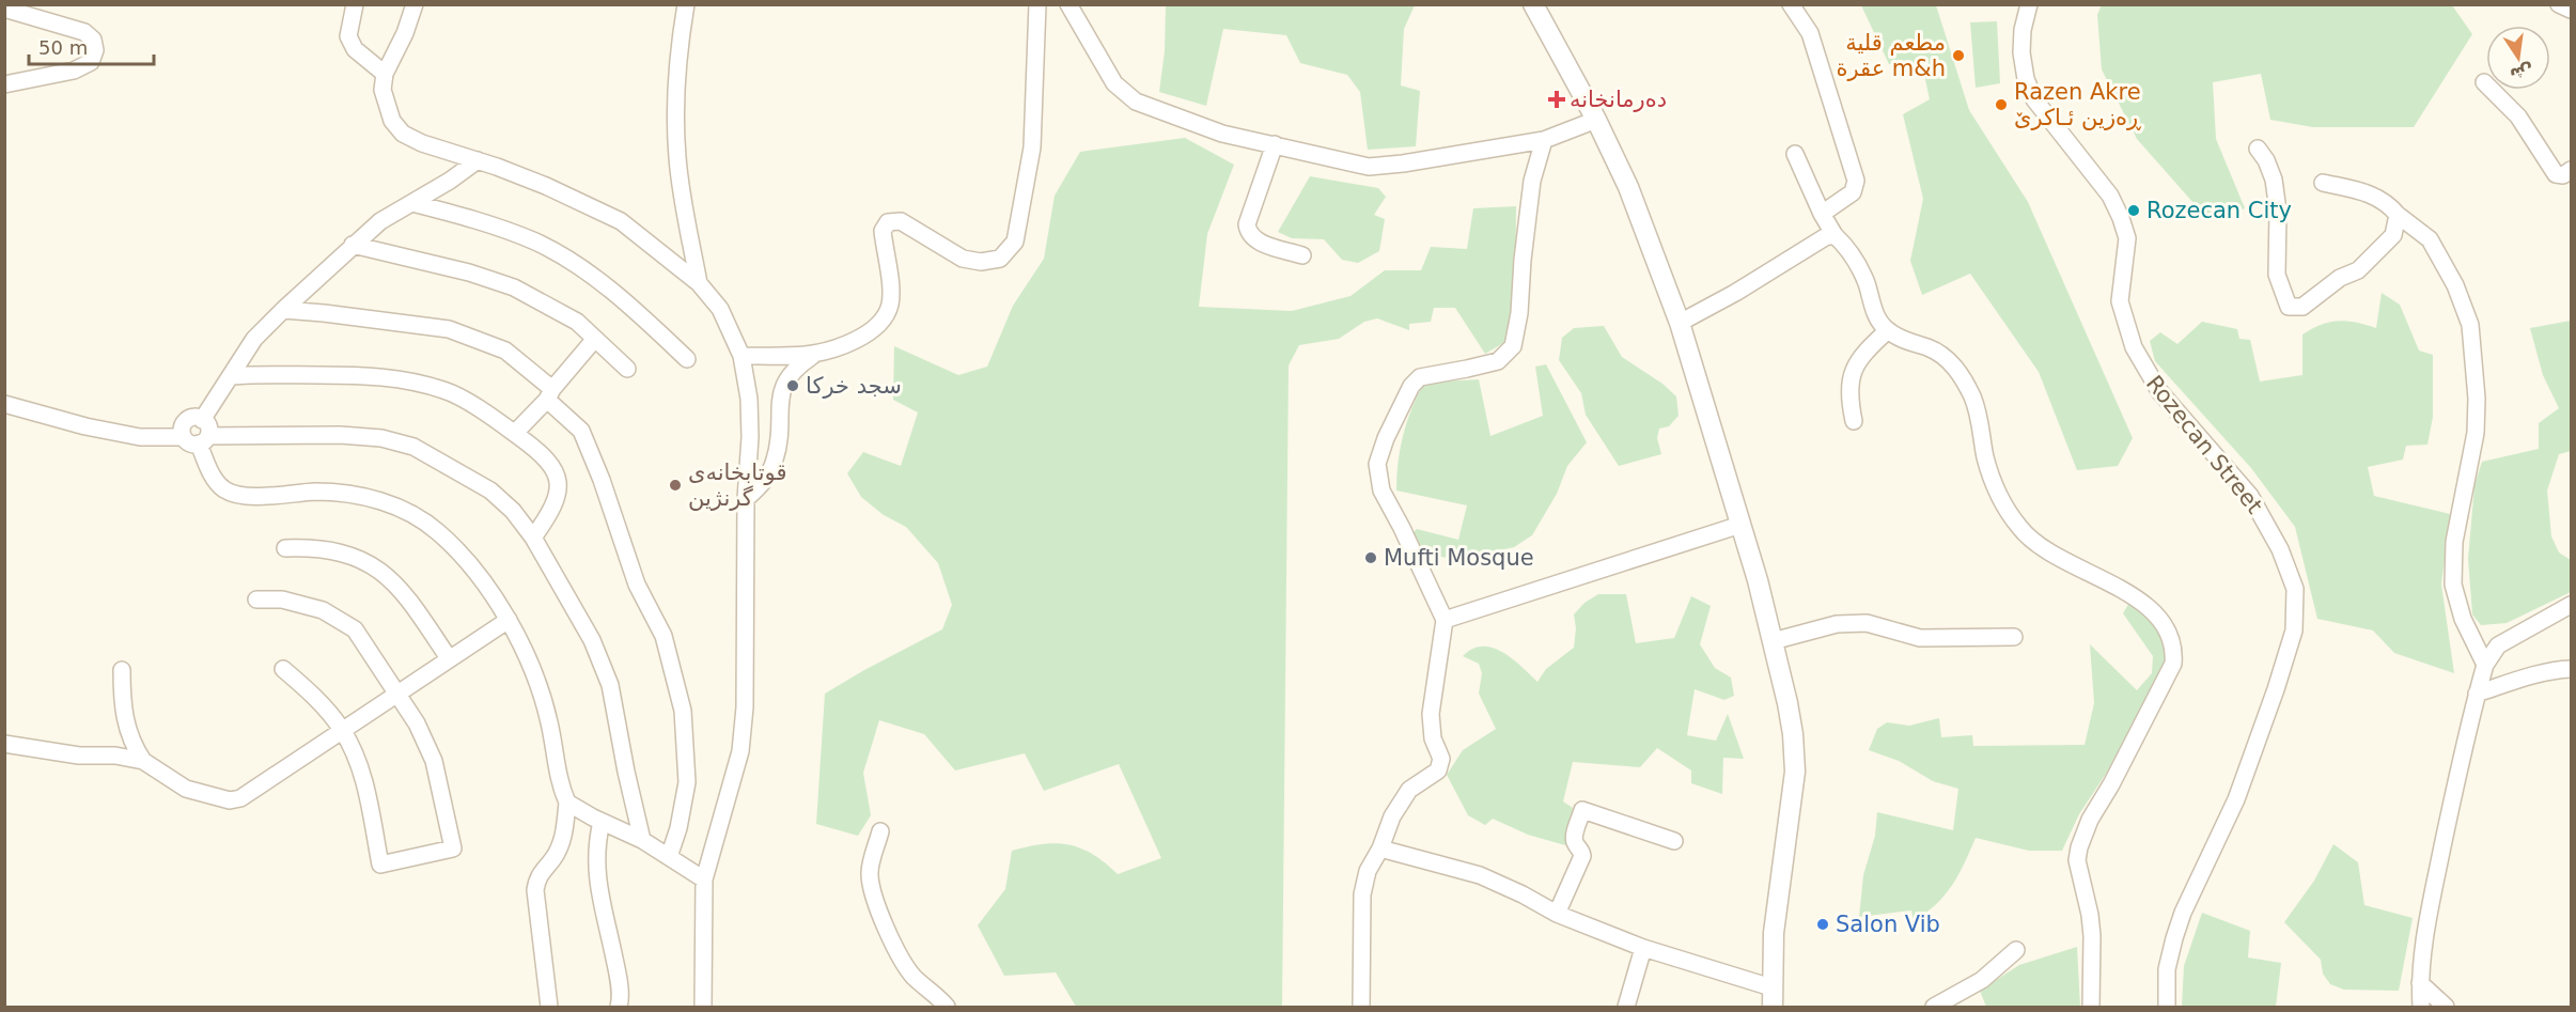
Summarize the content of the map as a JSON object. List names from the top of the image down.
{
  "streets": {
    "street": ["Rozecan Street"]
  },
  "places": {
    "other": [
      "مطعم قلية عقرة m&h",
      "Razen Akre ڕەزین ئـاکرێ",
      "Rozecan City",
      "سجد خركا",
      "قوتابخانەی گرنژین",
      "Mufti Mosque",
      "Salon Vib"
    ],
    "health": ["دەرمانخانە"]
  },
  "scale_bar": "50 m",
  "north": "bottom"
}
